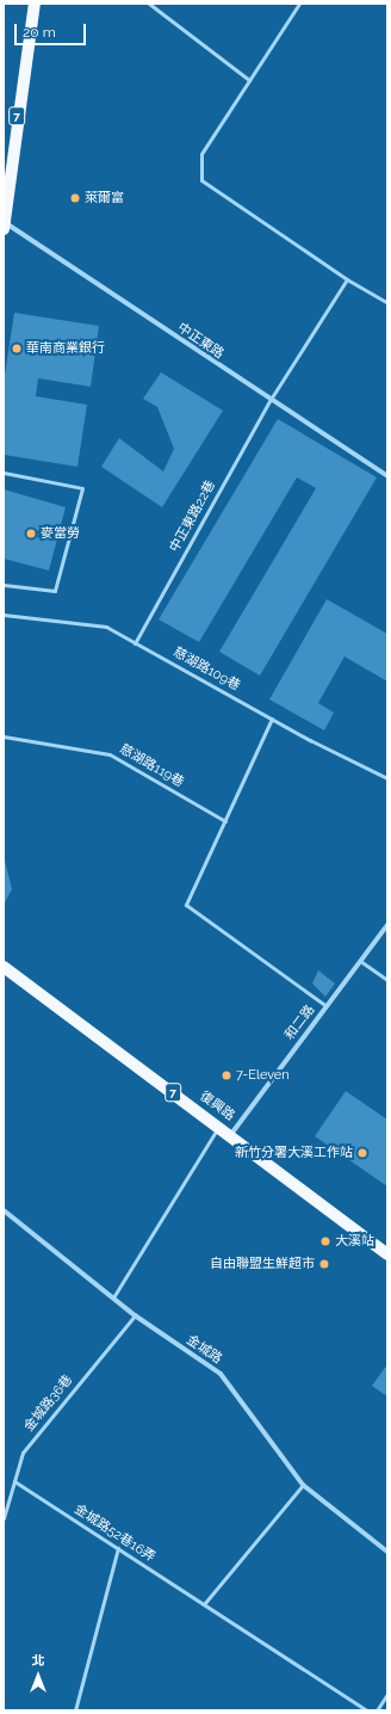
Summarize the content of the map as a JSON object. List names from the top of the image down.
{
  "streets": {
    "main road": ["7", "復興路"],
    "street": ["中正東路", "和二路", "金城路"],
    "lane": [
      "中正東路22巷",
      "慈湖路109巷",
      "慈湖路119巷",
      "金城路36巷",
      "金城路52巷16弄"
    ]
  },
  "crossings": [
    ["7", "中正東路"],
    ["中正東路", "中正東路22巷"],
    ["中正東路22巷", "慈湖路109巷"],
    ["和二路", "復興路"],
    ["金城路", "金城路36巷"],
    ["金城路36巷", "金城路52巷16弄"]
  ],
  "places": [
    "萊爾富",
    "華南商業銀行",
    "麥當勞",
    "7-Eleven",
    "新竹分署大溪工作站",
    "大溪站",
    "自由聯盟生鮮超市"
  ],
  "scale_bar": "20 m",
  "north": "top"
}
